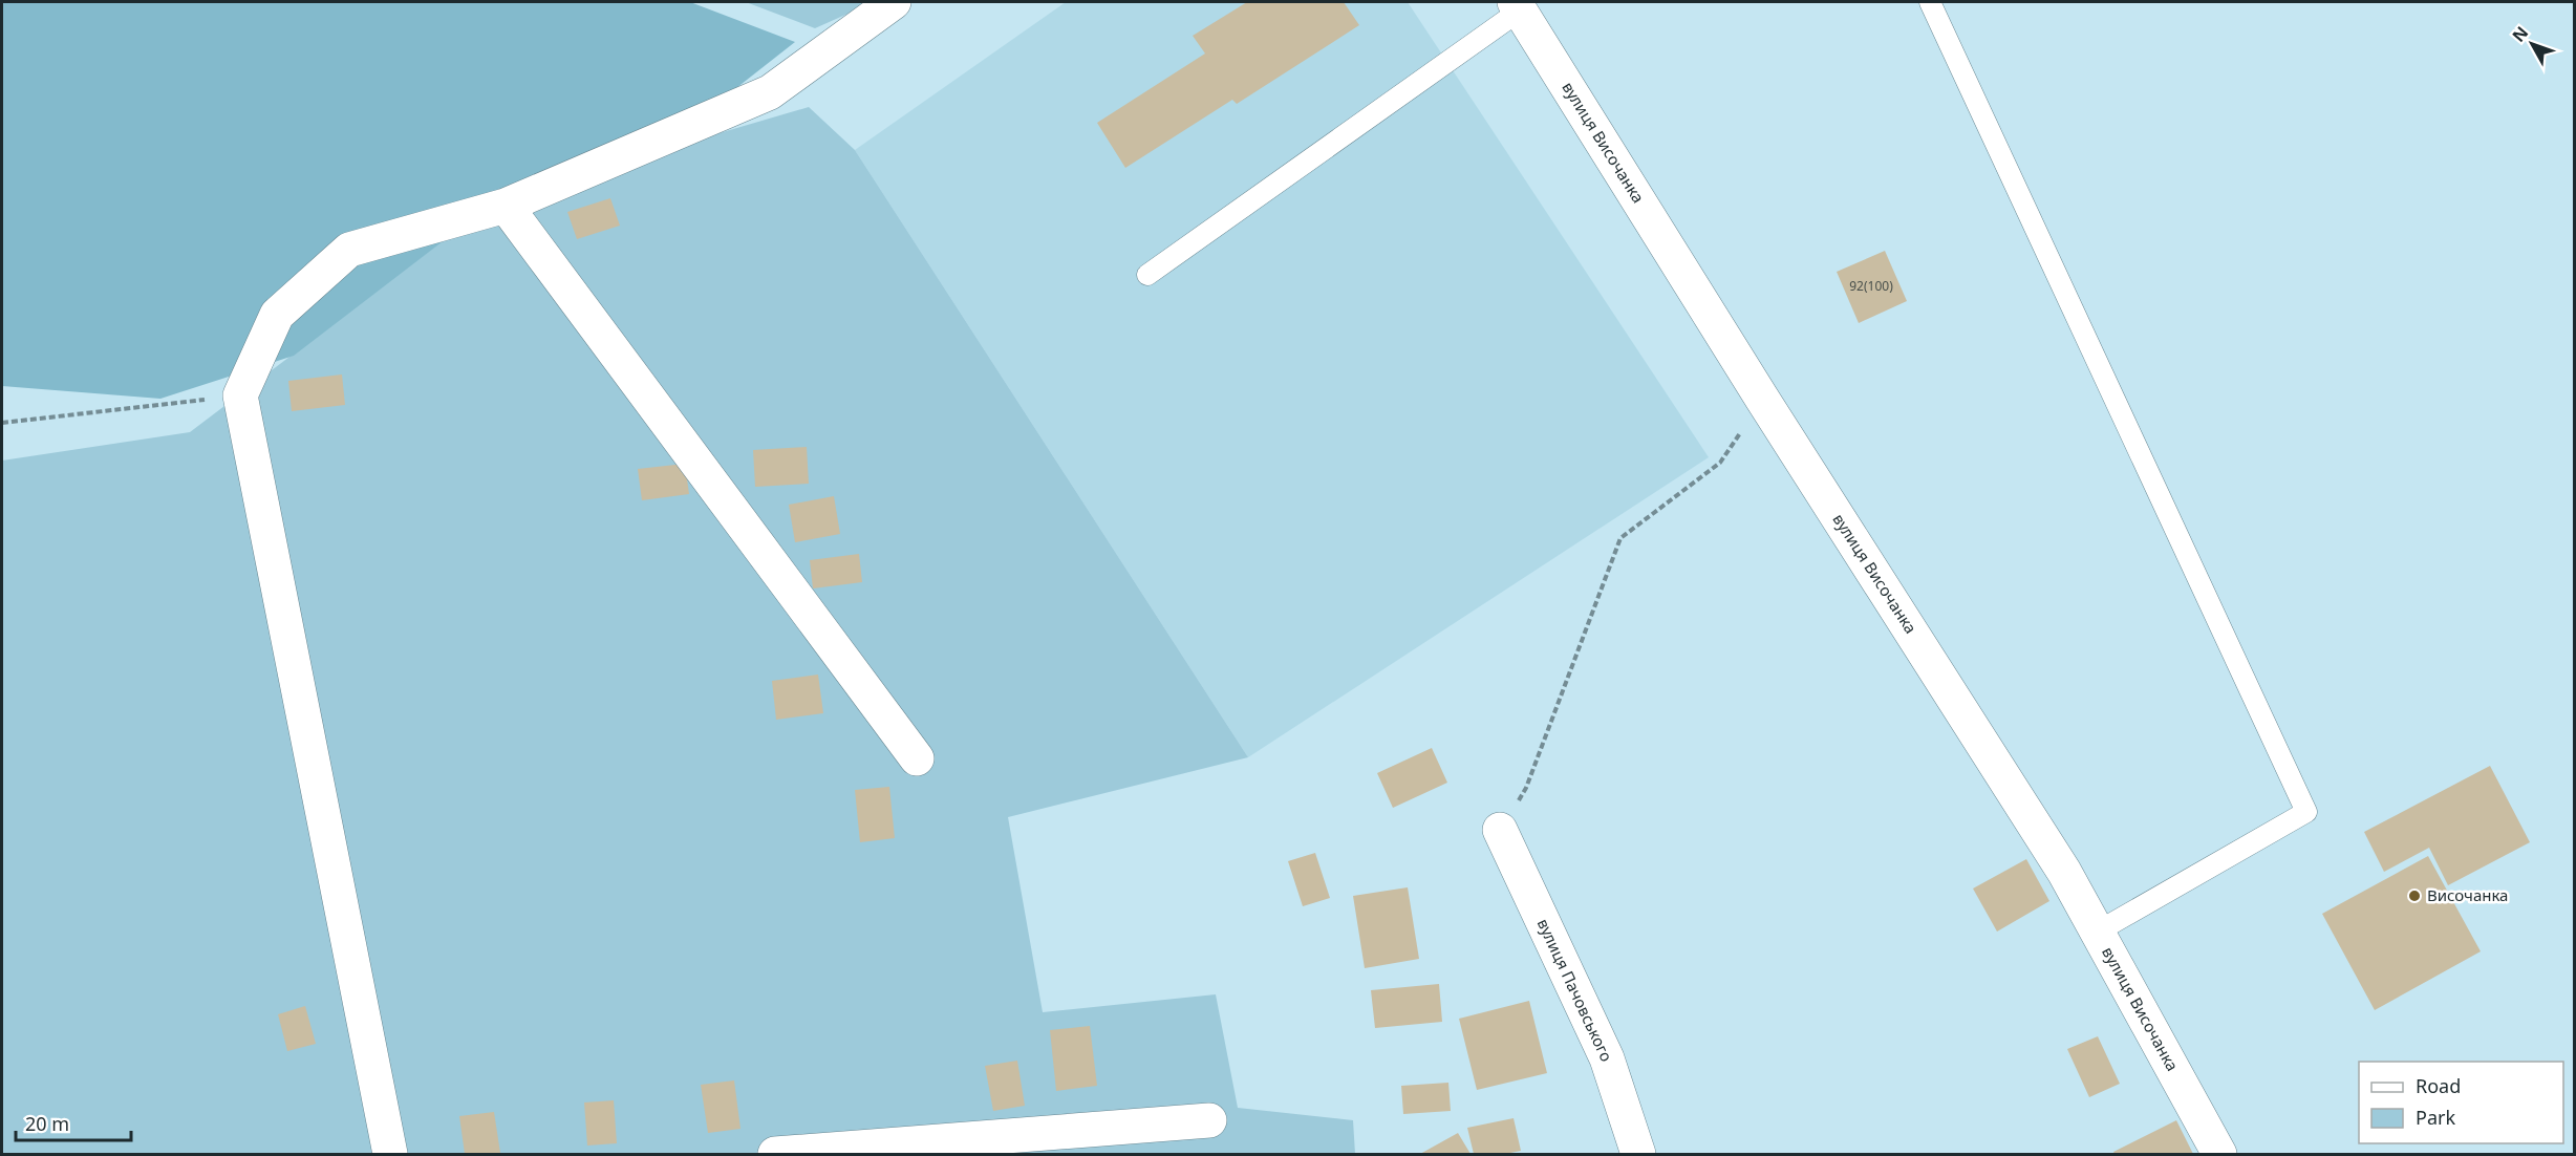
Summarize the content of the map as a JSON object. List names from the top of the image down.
{
  "streets": {
    "street": ["вулиця Височанка", "вулиця Пачовського"]
  },
  "places": ["Височанка"],
  "house_numbers": ["92(100)"],
  "legend": ["Road", "Park"],
  "scale_bar": "20 m",
  "north": "top left"
}
